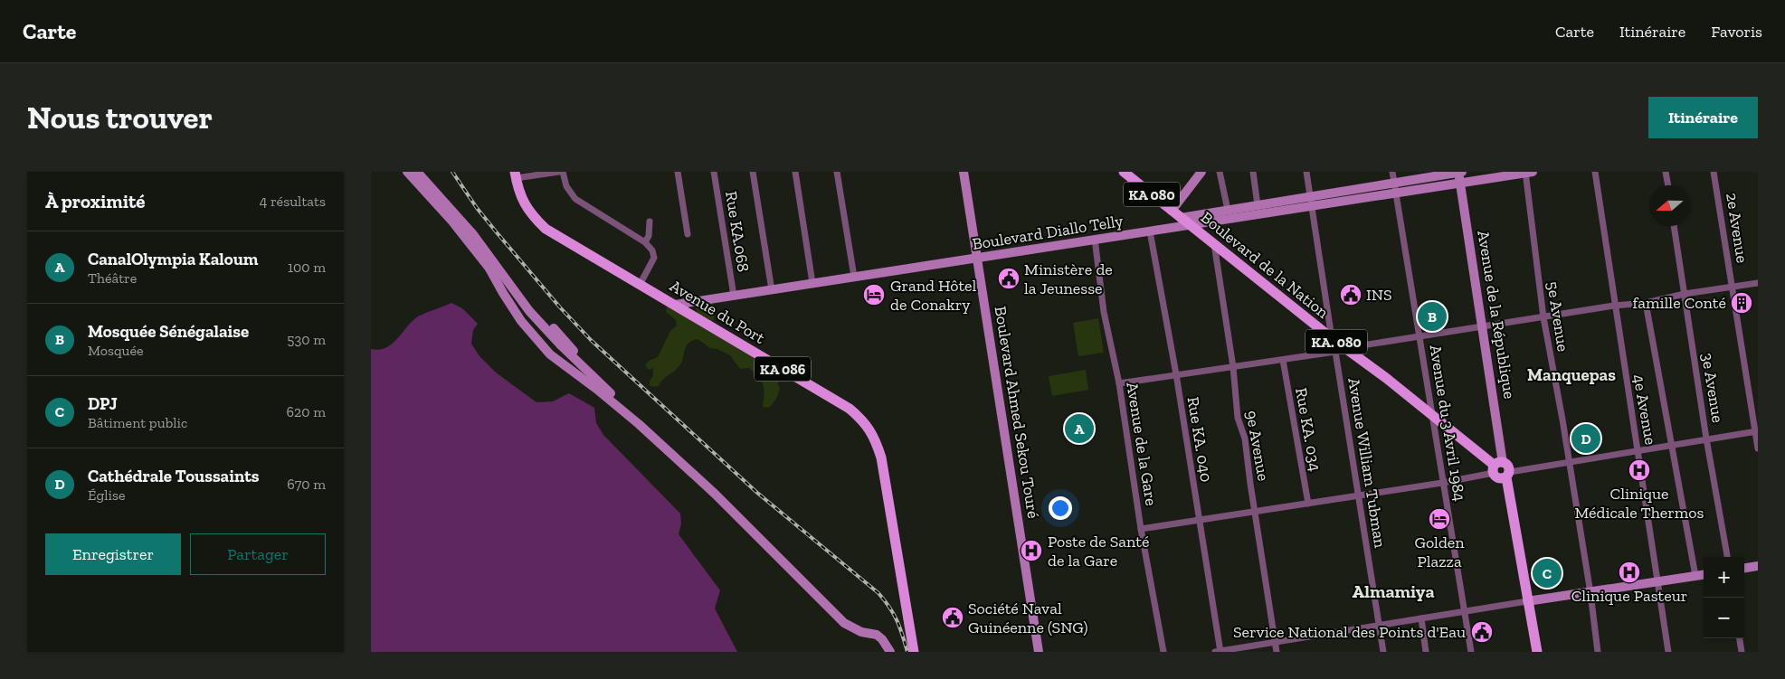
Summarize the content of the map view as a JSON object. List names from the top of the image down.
{
  "streets": {
    "main road": [
      "KA 080",
      "Boulevard de la Nation",
      "Avenue du Port",
      "KA. 080",
      "KA 086"
    ],
    "street": [
      "2e Avenue",
      "Rue KA.068",
      "Boulevard Diallo Telly",
      "Avenue de la République",
      "5e Avenue",
      "3e Avenue",
      "4e Avenue",
      "Boulevard Ahmed Sekou Touré",
      "Avenue du 3 Avril 1984",
      "Rue KA. 034",
      "Rue KA. 040",
      "Avenue de la Gare",
      "9e Avenue",
      "Avenue William Tubman"
    ]
  },
  "crossings": [
    ["Rue KA.068", "Boulevard Diallo Telly"],
    ["Boulevard Diallo Telly", "Boulevard de la Nation"],
    ["Boulevard Diallo Telly", "Avenue du Port"],
    ["Boulevard Diallo Telly", "Avenue de la République"],
    ["Boulevard Diallo Telly", "5e Avenue"],
    ["Boulevard Diallo Telly", "Boulevard Ahmed Sekou Touré"],
    ["Boulevard Diallo Telly", "Avenue du 3 Avril 1984"],
    ["Boulevard Diallo Telly", "Rue KA. 040"],
    ["Boulevard Diallo Telly", "Avenue de la Gare"],
    ["Boulevard de la Nation", "Avenue de la République"],
    ["Boulevard de la Nation", "Avenue du 3 Avril 1984"],
    ["Boulevard de la Nation", "9e Avenue"],
    ["Boulevard de la Nation", "Avenue William Tubman"]
  ],
  "districts": ["Manquepas", "Almamiya"],
  "places": {
    "public building": [
      "Ministère de la Jeunesse",
      "INS",
      "Société Naval Guinéenne (SNG)",
      "Service National des Points d'Eau"
    ],
    "hotel": ["Grand Hôtel de Conakry", "Golden Plazza"],
    "building": ["famille Conté"],
    "hospital": ["Clinique Médicale Thermos", "Poste de Santé de la Gare", "Clinique Pasteur"]
  },
  "north": "left",
  "page": {
    "header": "Carte",
    "nav": ["Carte", "Itinéraire", "Favoris"],
    "buttons": [
      "Itinéraire",
      ["Enregistrer", "Partager"]
    ],
    "title": "Nous trouver",
    "heading": ["À proximité", "4 résultats"],
    "list": [
      {
        "mark": "A",
        "name": "CanalOlympia Kaloum",
        "note": "Théâtre",
        "value": "100 m"
      },
      {
        "mark": "B",
        "name": "Mosquée Sénégalaise",
        "note": "Mosquée",
        "value": "530 m"
      },
      {
        "mark": "C",
        "name": "DPJ",
        "note": "Bâtiment public",
        "value": "620 m"
      },
      {
        "mark": "D",
        "name": "Cathédrale Toussaints",
        "note": "Église",
        "value": "670 m"
      }
    ],
    "pins": [
      "B",
      "A",
      "D",
      "C"
    ],
    "map_buttons": ["+", "−"]
  }
}
